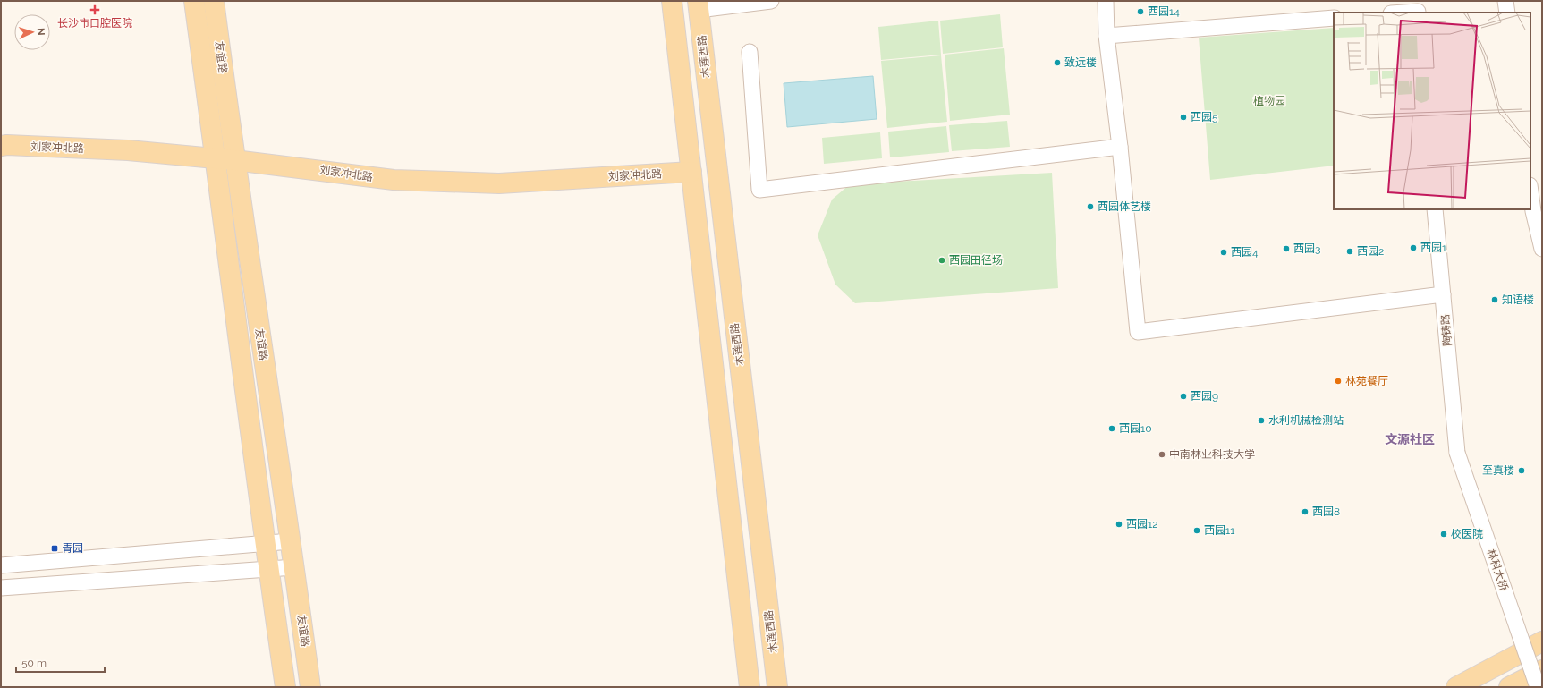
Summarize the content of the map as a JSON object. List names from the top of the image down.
{
  "streets": {
    "main road": ["木莲西路", "友谊路", "刘家冲北路"],
    "street": ["陶铸路", "林科大桥"]
  },
  "crossings": [
    ["友谊路", "刘家冲北路"],
    ["陶铸路", "林科大桥"]
  ],
  "districts": ["文源社区"],
  "parks": ["植物园"],
  "places": {
    "health": ["长沙市口腔医院"],
    "other": [
      "西园14",
      "致远楼",
      "西园5",
      "西园体艺楼",
      "西园1",
      "西园3",
      "西园2",
      "西园4",
      "西园田径场",
      "知语楼",
      "林苑餐厅",
      "西园9",
      "水利机械检测站",
      "西园10",
      "中南林业科技大学",
      "至真楼",
      "西园8",
      "西园12",
      "西园11",
      "校医院"
    ],
    "transit": ["青园"]
  },
  "scale_bar": "50 m",
  "north": "right"
}
